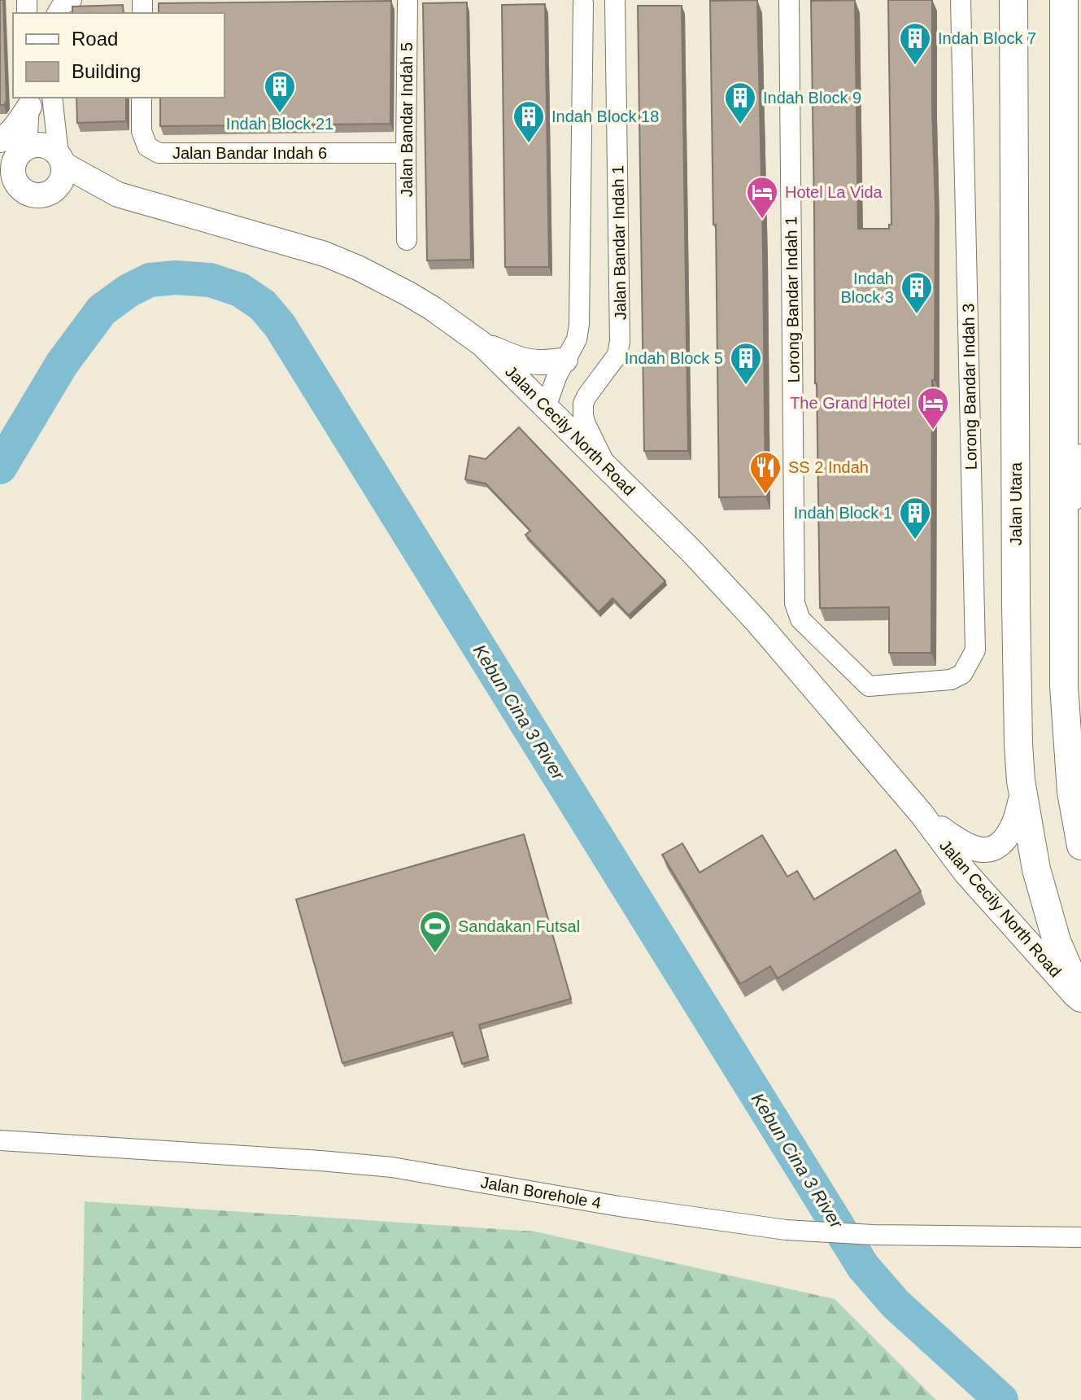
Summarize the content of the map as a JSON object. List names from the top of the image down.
{
  "streets": {
    "highway": ["Jalan Utara"],
    "main road": ["Jalan Cecily North Road"],
    "street": [
      "Jalan Bandar Indah 5",
      "Jalan Bandar Indah 6",
      "Jalan Bandar Indah 1",
      "Lorong Bandar Indah 1",
      "Lorong Bandar Indah 3",
      "Jalan Borehole 4"
    ]
  },
  "crossings": [
    ["Jalan Bandar Indah 5", "Jalan Bandar Indah 6"],
    ["Lorong Bandar Indah 1", "Lorong Bandar Indah 3"],
    ["Jalan Cecily North Road", "Jalan Utara"]
  ],
  "water": ["Kebun Cina 3 River"],
  "places": {
    "building": [
      "Indah Block 7",
      "Indah Block 21",
      "Indah Block 9",
      "Indah Block 18",
      "Indah Block 3",
      "Indah Block 5",
      "Indah Block 1"
    ],
    "hotel": ["Hotel La Vida", "The Grand Hotel"],
    "restaurant": ["SS 2 Indah"],
    "sports": ["Sandakan Futsal"]
  },
  "legend": ["Road", "Building"]
}
